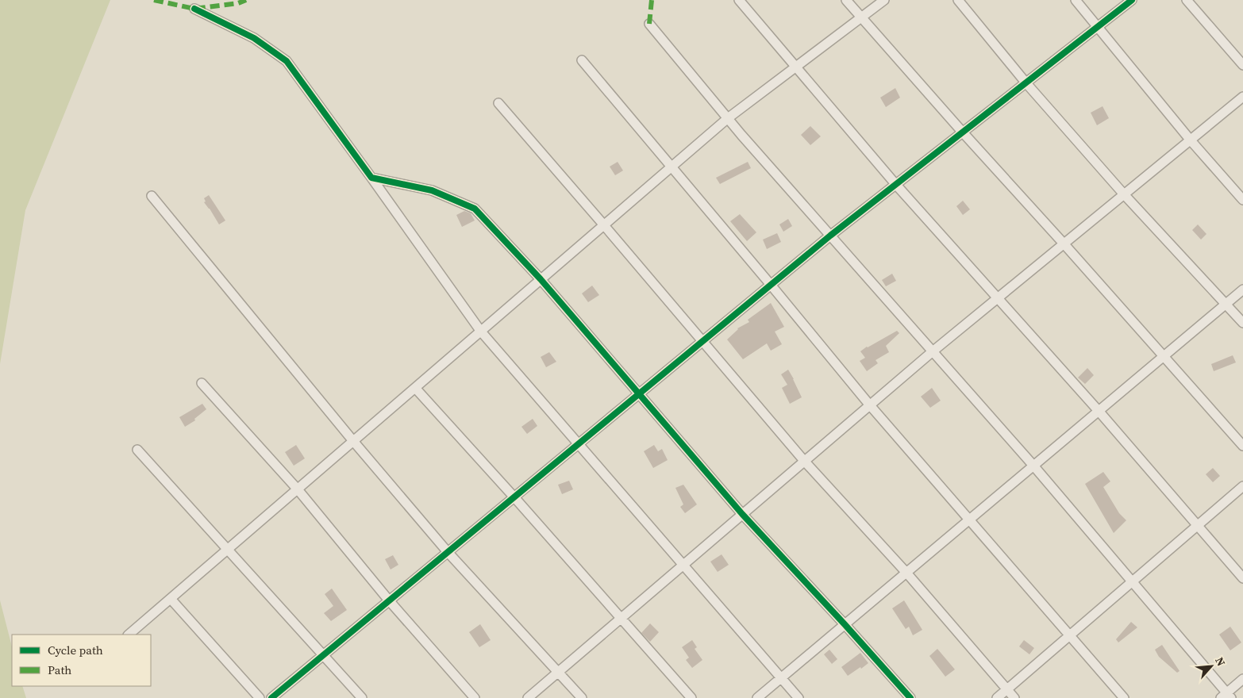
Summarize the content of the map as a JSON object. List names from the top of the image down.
{
  "legend": ["Cycle path", "Path"],
  "north": "top right"
}
